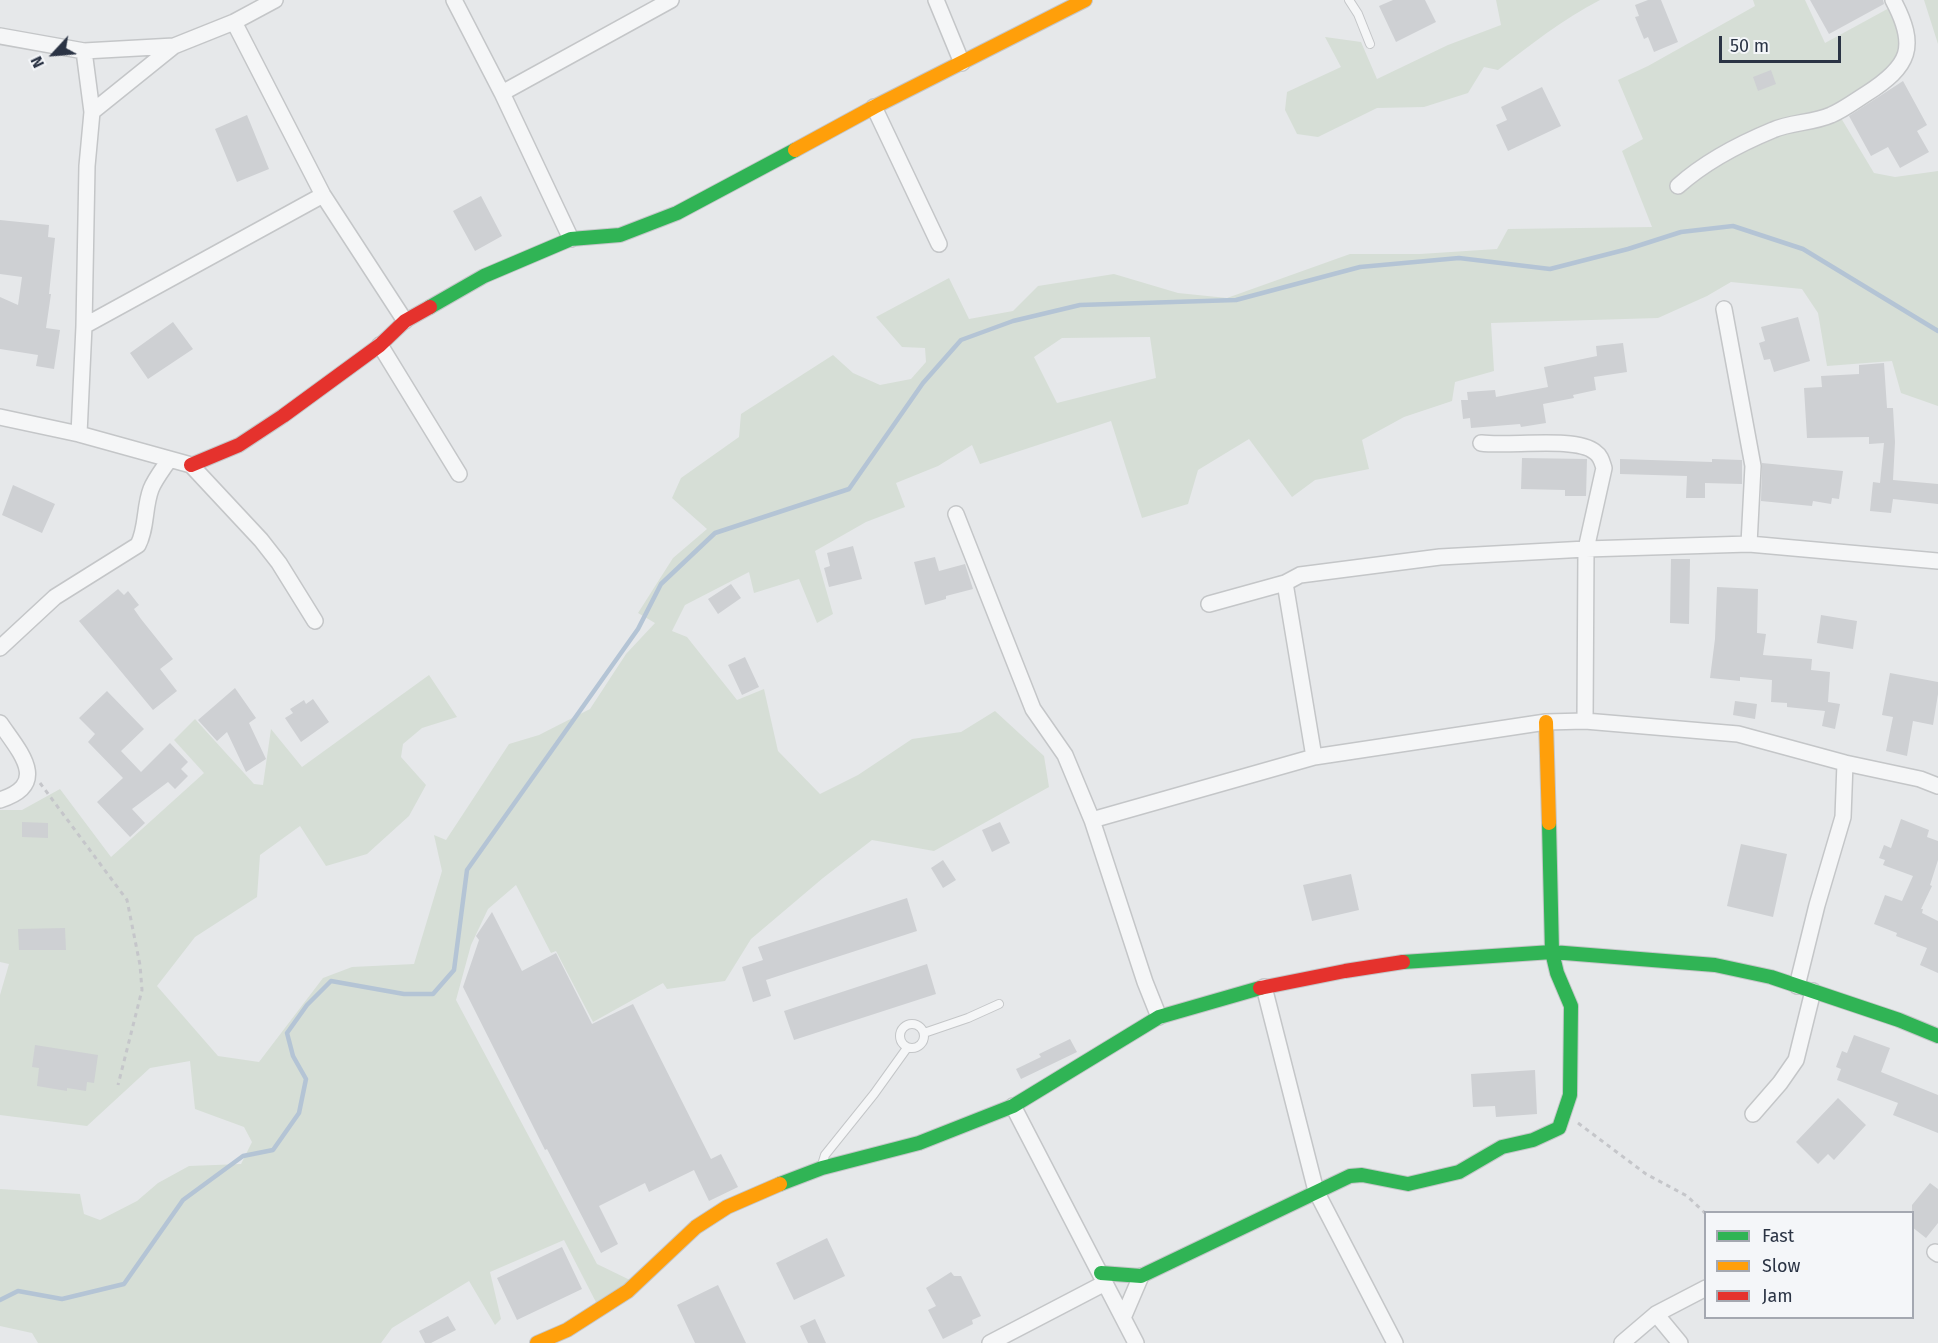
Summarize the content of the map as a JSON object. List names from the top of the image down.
{
  "legend": ["Fast", "Slow", "Jam"],
  "scale_bar": "50 m",
  "north": "bottom left"
}
